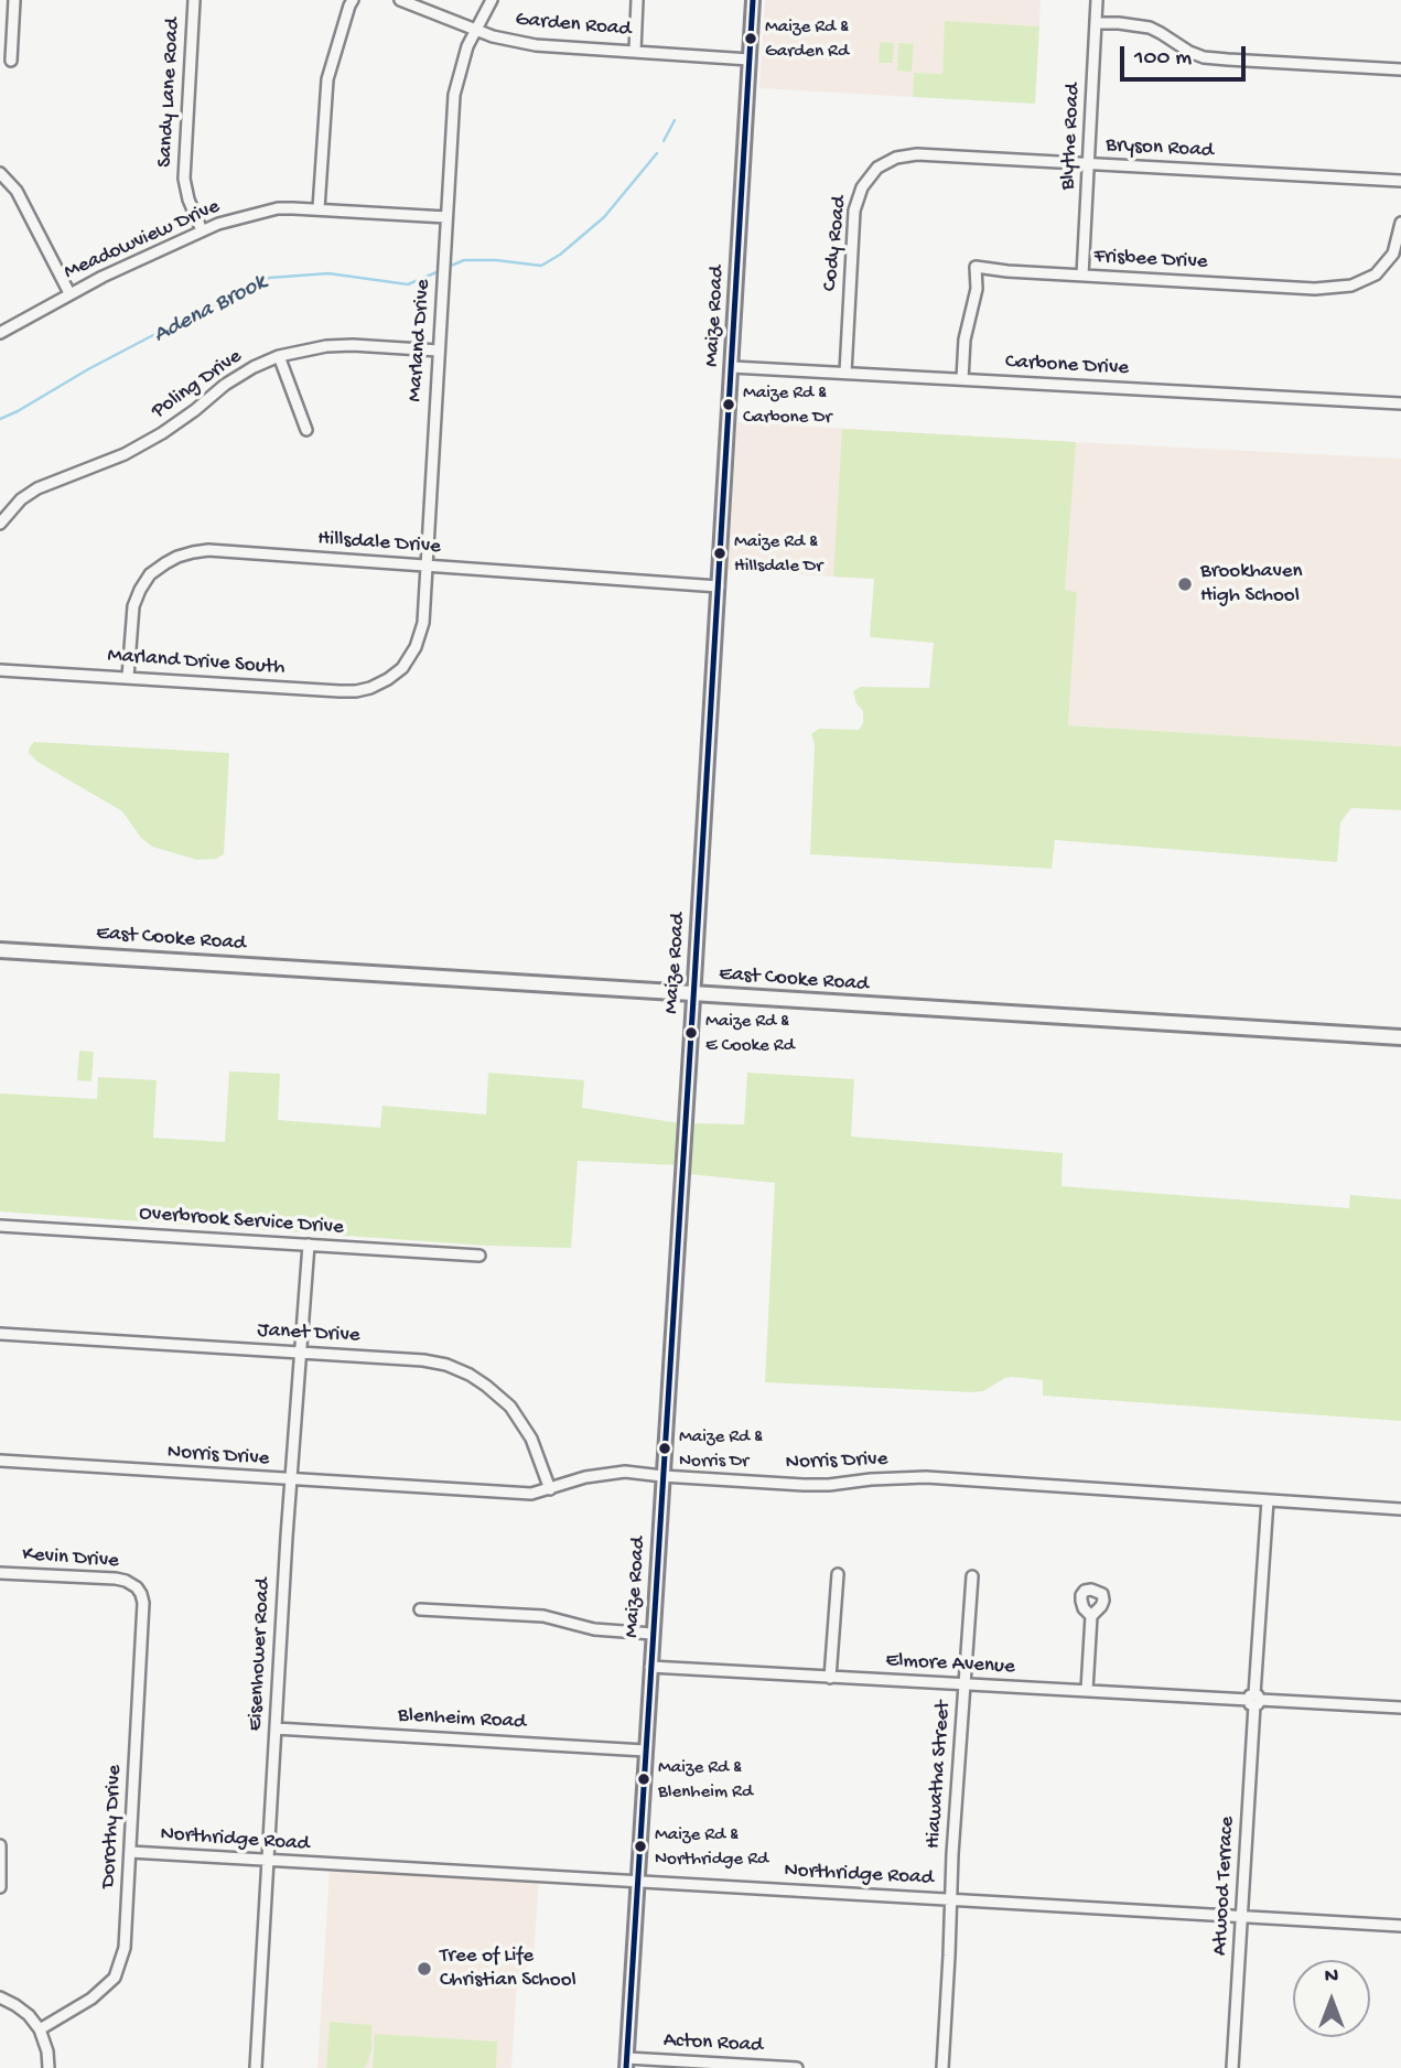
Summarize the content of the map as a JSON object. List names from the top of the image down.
{
  "streets": {
    "main road": ["East Cooke Road"],
    "street": [
      "Garden Road",
      "Sandy Lane Road",
      "Blythe Road",
      "Bryson Road",
      "Meadowview Drive",
      "Cody Road",
      "Frisbee Drive",
      "Maize Road",
      "Marland Drive",
      "Carbone Drive",
      "Poling Drive",
      "Hillsdale Drive",
      "Marland Drive South",
      "Overbrook Service Drive",
      "Janet Drive",
      "Norris Drive",
      "Kevin Drive",
      "Eisenhower Road",
      "Elmore Avenue",
      "Blenheim Road",
      "Hiawatha Street",
      "Dorothy Drive",
      "Northridge Road",
      "Atwood Terrace",
      "Acton Road"
    ]
  },
  "crossings": [
    ["Garden Road", "Maize Road"],
    ["Garden Road", "Marland Drive"],
    ["Sandy Lane Road", "Meadowview Drive"],
    ["Blythe Road", "Bryson Road"],
    ["Blythe Road", "Frisbee Drive"],
    ["Bryson Road", "Cody Road"],
    ["Meadowview Drive", "Marland Drive"],
    ["Cody Road", "Carbone Drive"],
    ["Frisbee Drive", "Carbone Drive"],
    ["Maize Road", "Carbone Drive"],
    ["Maize Road", "Hillsdale Drive"],
    ["Maize Road", "East Cooke Road"],
    ["Maize Road", "Norris Drive"],
    ["Maize Road", "Elmore Avenue"],
    ["Maize Road", "Blenheim Road"],
    ["Maize Road", "Northridge Road"],
    ["Maize Road", "Acton Road"],
    ["Marland Drive", "Poling Drive"],
    ["Marland Drive", "Hillsdale Drive"],
    ["Marland Drive", "Marland Drive South"],
    ["Hillsdale Drive", "Marland Drive South"],
    ["Overbrook Service Drive", "Eisenhower Road"],
    ["Janet Drive", "Norris Drive"],
    ["Janet Drive", "Eisenhower Road"],
    ["Norris Drive", "Eisenhower Road"],
    ["Norris Drive", "Atwood Terrace"],
    ["Kevin Drive", "Dorothy Drive"],
    ["Eisenhower Road", "Blenheim Road"],
    ["Eisenhower Road", "Northridge Road"],
    ["Elmore Avenue", "Hiawatha Street"],
    ["Elmore Avenue", "Atwood Terrace"],
    ["Hiawatha Street", "Northridge Road"],
    ["Dorothy Drive", "Northridge Road"],
    ["Northridge Road", "Atwood Terrace"]
  ],
  "water": ["Adena Brook"],
  "places": [
    "Maize Rd & Garden Rd",
    "Maize Rd & Carbone Dr",
    "Maize Rd & Hillsdale Dr",
    "Brookhaven High School",
    "Maize Rd & E Cooke Rd",
    "Maize Rd & Norris Dr",
    "Maize Rd & Blenheim Rd",
    "Maize Rd & Northridge Rd",
    "Tree of Life Christian School"
  ],
  "scale_bar": "100 m",
  "north": "top"
}
